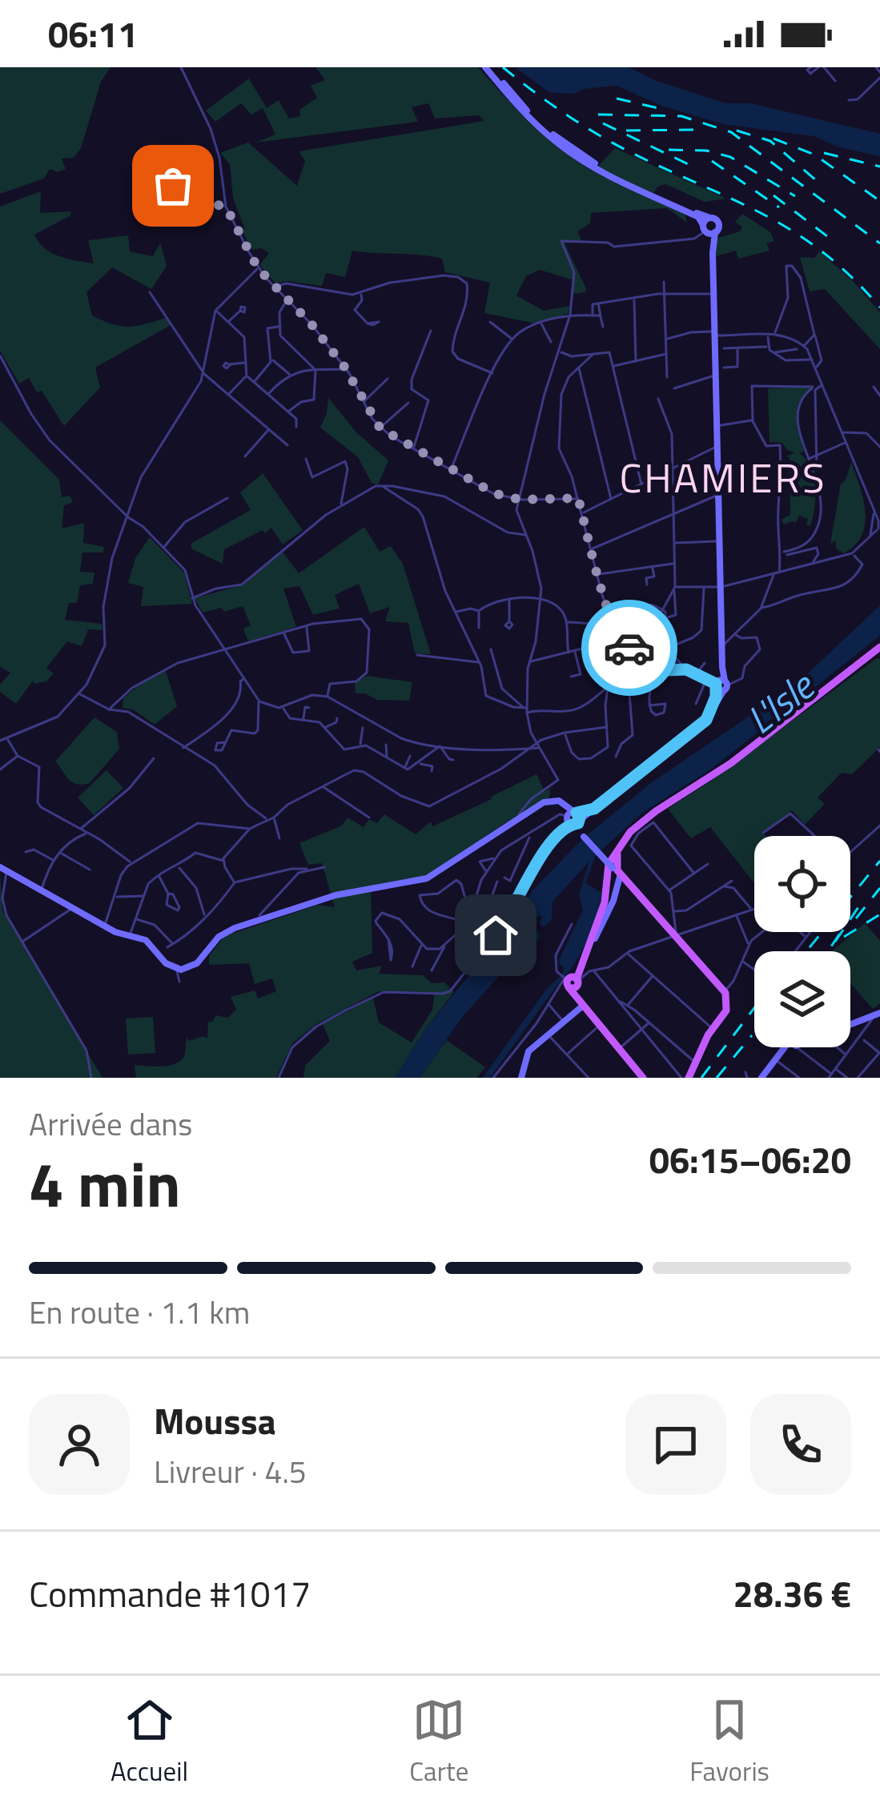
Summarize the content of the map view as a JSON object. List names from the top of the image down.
{
  "districts": ["CHAMIERS"],
  "water": ["L'Isle"],
  "page": {
    "status": "06:11",
    "heading": ["4 min", "Arrivée dans", "06:15–06:20"],
    "panel": [
      "Moussa",
      "Livreur · 4.5",
      "Commande #1017",
      "28.36 €"
    ],
    "bar": "En route · 1.1 km",
    "tabs": ["Accueil", "Carte", "Favoris"]
  }
}
